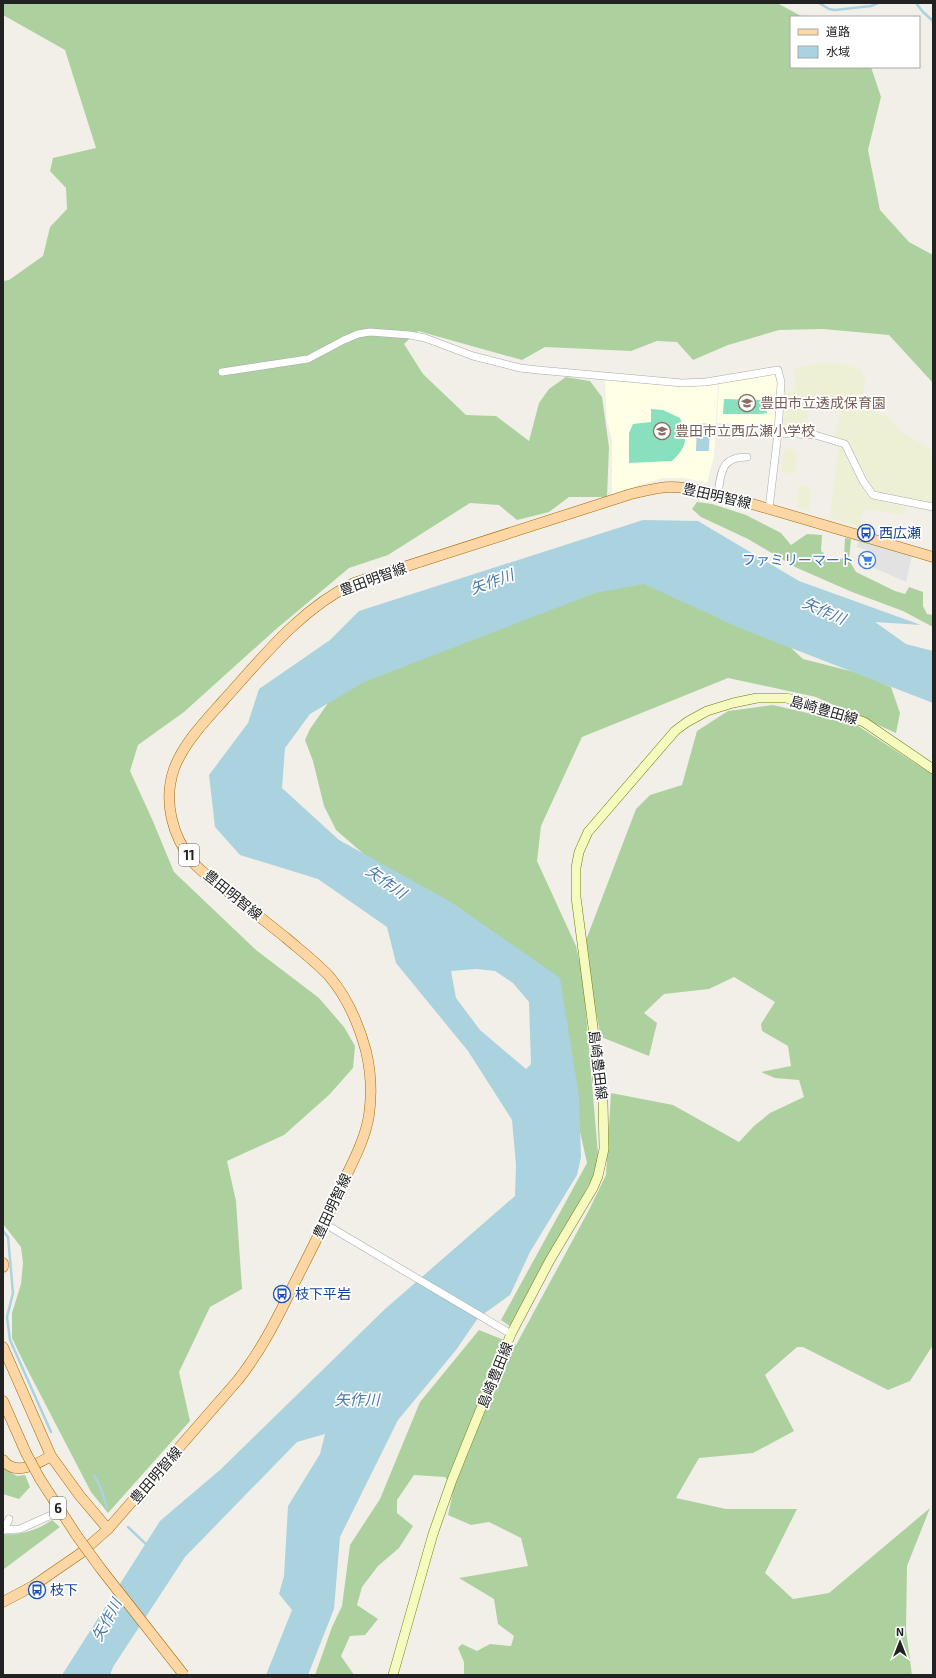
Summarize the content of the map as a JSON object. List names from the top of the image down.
{
  "streets": {
    "main road": [
      "豊田明智線",
      "島崎豊田線",
      "11",
      "6"
    ]
  },
  "water": ["矢作川"],
  "places": {
    "school or university": ["豊田市立透成保育園", "豊田市立西広瀬小学校"],
    "bus stop": ["西広瀬", "枝下平岩", "枝下"],
    "supermarket": ["ファミリーマート"]
  },
  "legend": ["道路", "水域"],
  "north": "top"
}
